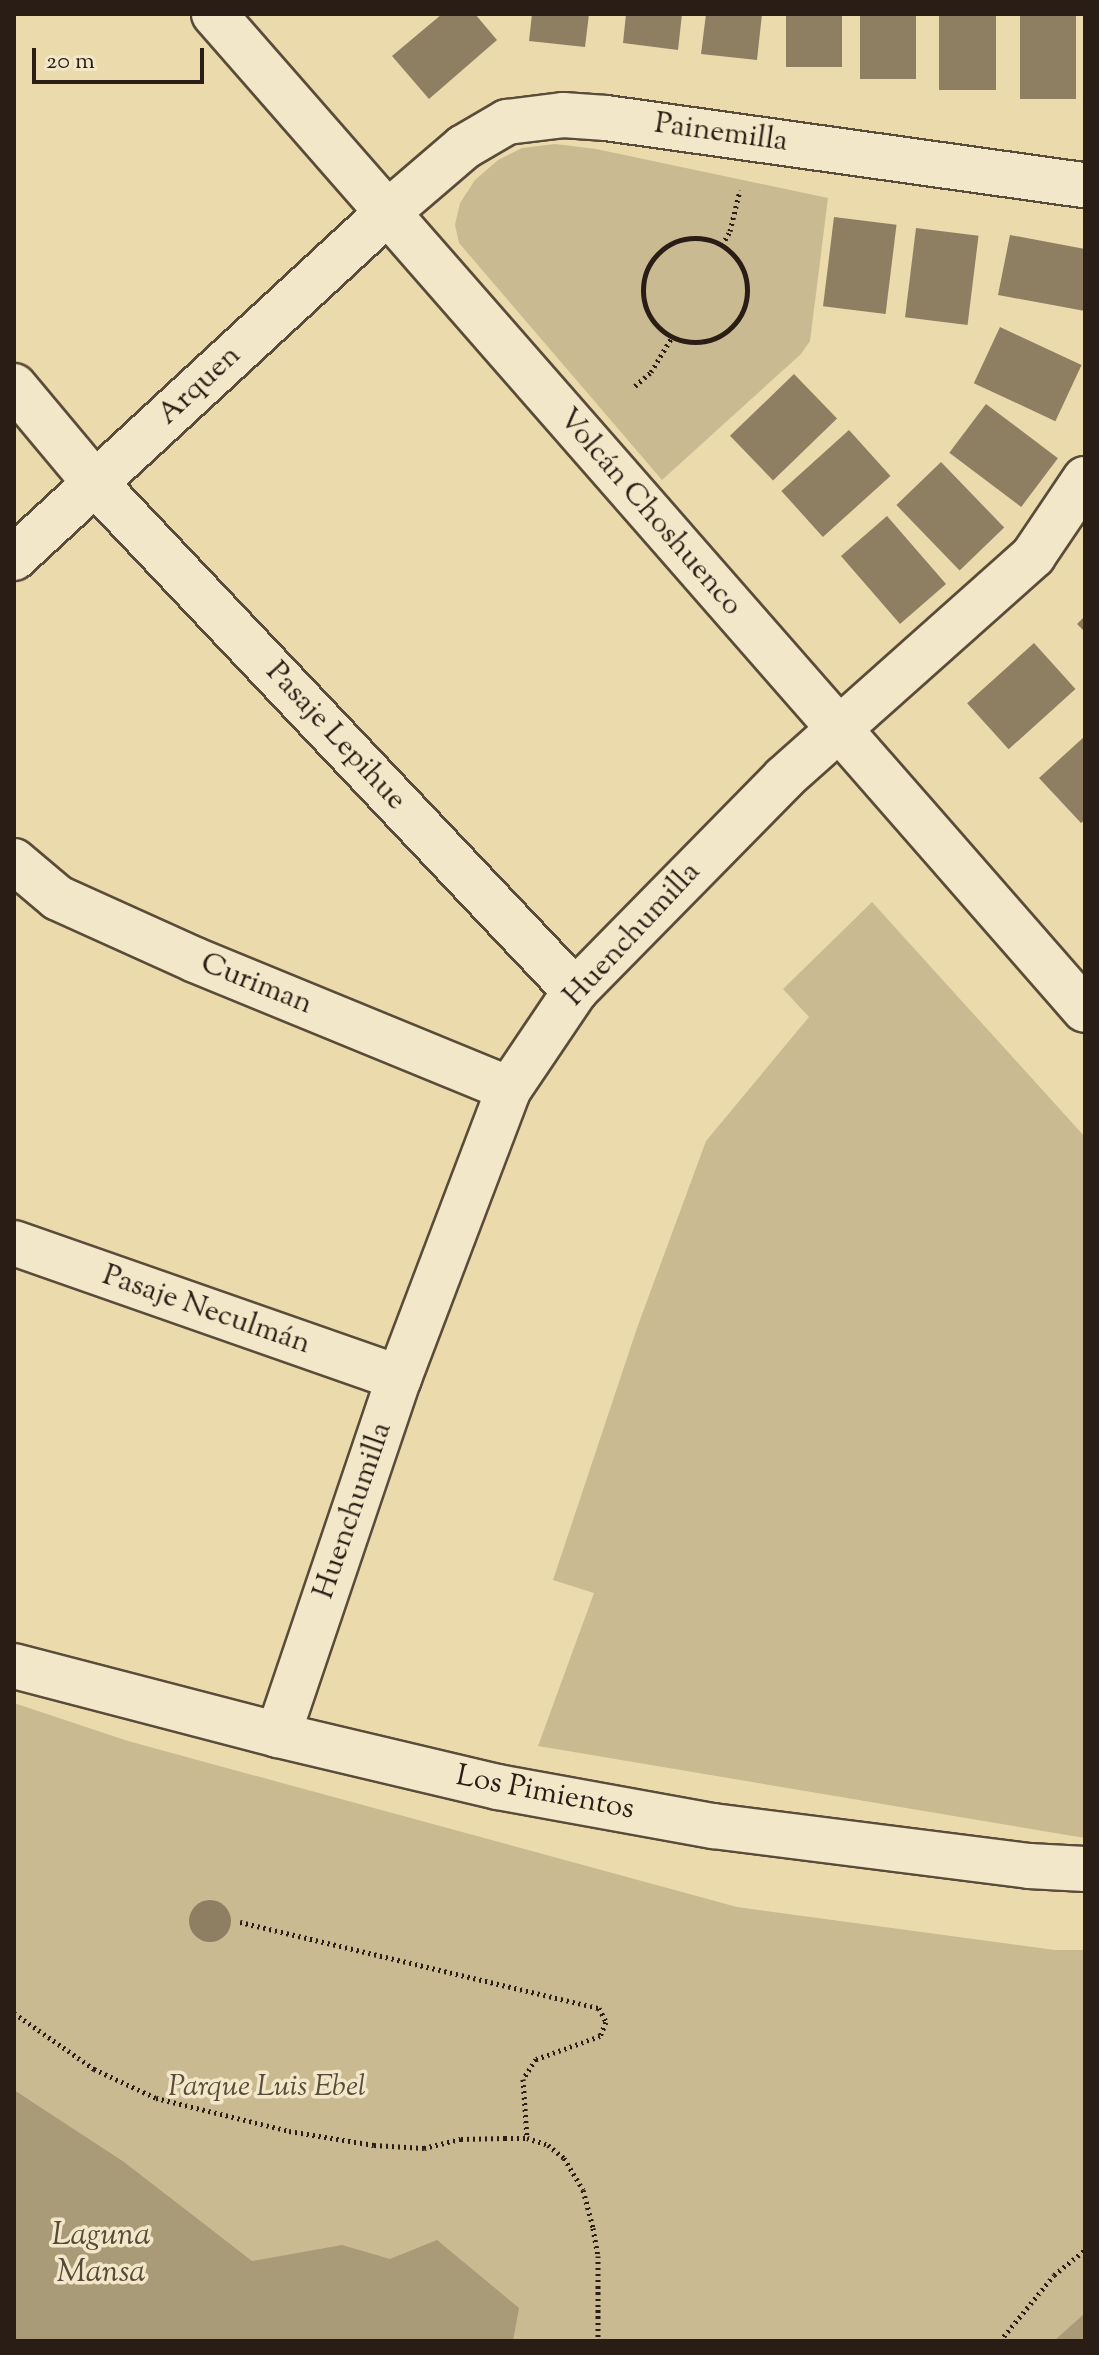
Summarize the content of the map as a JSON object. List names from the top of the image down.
{
  "streets": {
    "street": [
      "Painemilla",
      "Arquen",
      "Volcán Choshuenco",
      "Pasaje Lepihue",
      "Huenchumilla",
      "Curiman",
      "Pasaje Neculmán",
      "Los Pimientos"
    ]
  },
  "crossings": [
    ["Painemilla", "Arquen"],
    ["Painemilla", "Volcán Choshuenco"],
    ["Arquen", "Volcán Choshuenco"],
    ["Arquen", "Pasaje Lepihue"],
    ["Volcán Choshuenco", "Huenchumilla"],
    ["Pasaje Lepihue", "Huenchumilla"],
    ["Huenchumilla", "Curiman"],
    ["Huenchumilla", "Pasaje Neculmán"],
    ["Huenchumilla", "Los Pimientos"]
  ],
  "water": ["Laguna Mansa"],
  "parks": ["Parque Luis Ebel"],
  "scale_bar": "20 m"
}
